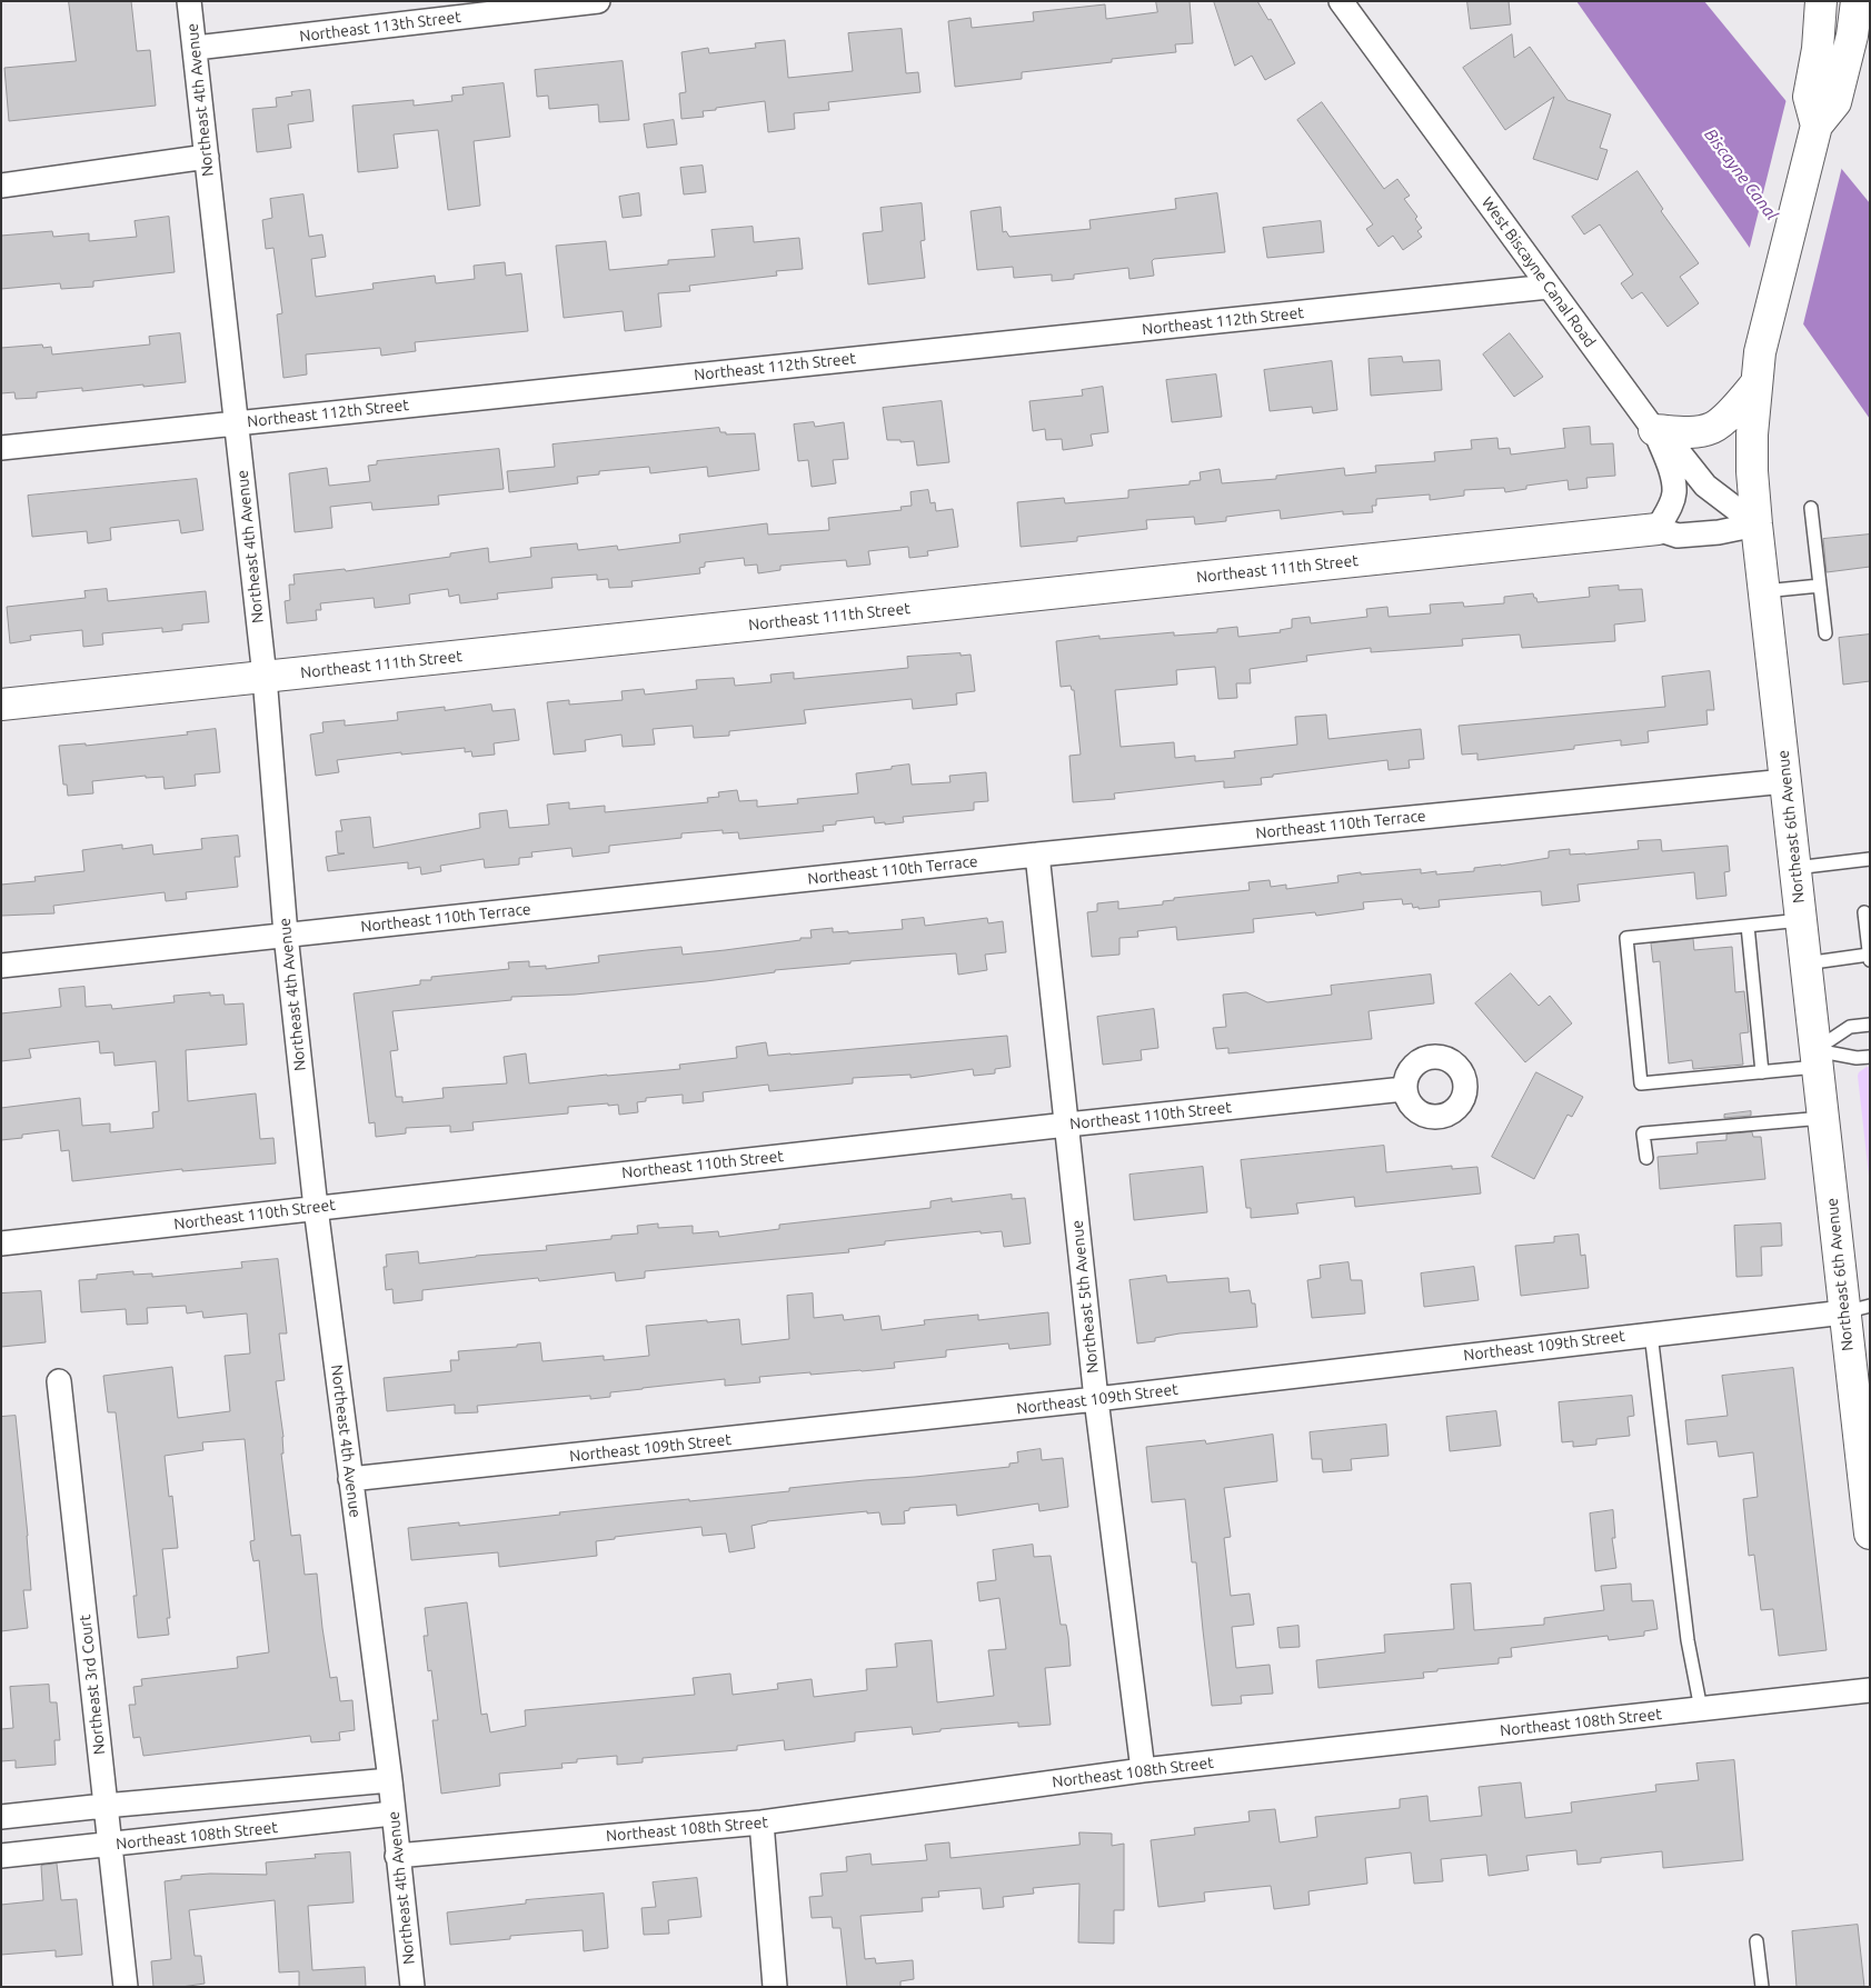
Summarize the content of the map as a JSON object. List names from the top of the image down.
{
  "streets": {
    "main road": ["Northeast 111th Street", "Northeast 6th Avenue"],
    "street": [
      "Northeast 113th Street",
      "Northeast 4th Avenue",
      "West Biscayne Canal Road",
      "Northeast 112th Street",
      "Northeast 110th Terrace",
      "Northeast 110th Street",
      "Northeast 5th Avenue",
      "Northeast 109th Street",
      "Northeast 3rd Court",
      "Northeast 108th Street"
    ]
  },
  "crossings": [
    ["Northeast 113th Street", "Northeast 4th Avenue"],
    ["Northeast 4th Avenue", "Northeast 112th Street"],
    ["Northeast 4th Avenue", "Northeast 111th Street"],
    ["Northeast 4th Avenue", "Northeast 110th Terrace"],
    ["Northeast 4th Avenue", "Northeast 110th Street"],
    ["Northeast 4th Avenue", "Northeast 109th Street"],
    ["Northeast 4th Avenue", "Northeast 108th Street"],
    ["West Biscayne Canal Road", "Northeast 112th Street"],
    ["West Biscayne Canal Road", "Northeast 6th Avenue"],
    ["Northeast 110th Terrace", "Northeast 6th Avenue"],
    ["Northeast 110th Terrace", "Northeast 5th Avenue"],
    ["Northeast 6th Avenue", "Northeast 109th Street"],
    ["Northeast 110th Street", "Northeast 5th Avenue"],
    ["Northeast 5th Avenue", "Northeast 109th Street"],
    ["Northeast 5th Avenue", "Northeast 108th Street"],
    ["Northeast 3rd Court", "Northeast 108th Street"]
  ],
  "water": ["Biscayne Canal"]
}
